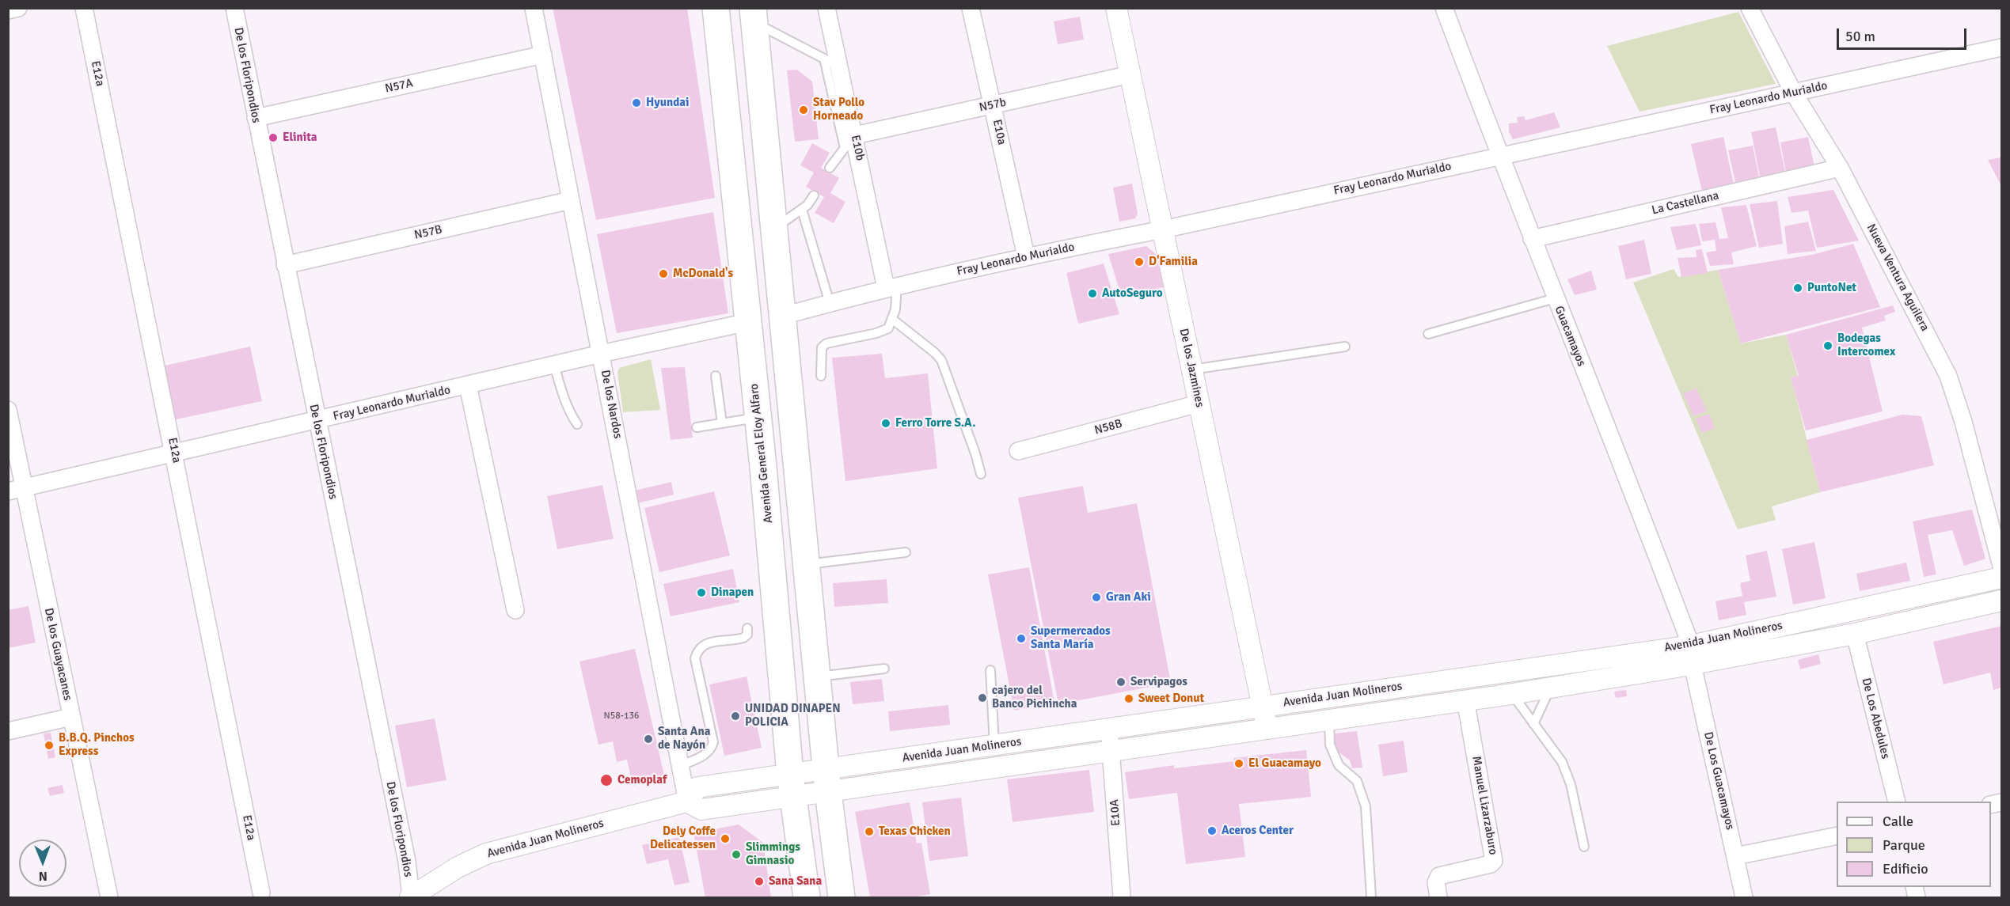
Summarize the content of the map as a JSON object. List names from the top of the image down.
{
  "streets": {
    "main road": ["Avenida General Eloy Alfaro"],
    "street": [
      "E12a",
      "De los Floripondios",
      "N57A",
      "Fray Leonardo Murialdo",
      "N57b",
      "E10a",
      "E10b",
      "La Castellana",
      "N57B",
      "Nueva Ventura Aguilera",
      "Guacamayos",
      "De los Jazmines",
      "De los Nardos",
      "N58B",
      "Avenida Juan Molineros",
      "De los Guayacanes",
      "De Los Abedules",
      "De Los Guacamayos",
      "Manuel Lizarzaburo",
      "E10A"
    ]
  },
  "crossings": [
    ["E12a", "Fray Leonardo Murialdo"],
    ["De los Floripondios", "N57A"],
    ["De los Floripondios", "Fray Leonardo Murialdo"],
    ["De los Floripondios", "N57B"],
    ["De los Floripondios", "Avenida Juan Molineros"],
    ["N57A", "De los Nardos"],
    ["Fray Leonardo Murialdo", "E10a"],
    ["Fray Leonardo Murialdo", "E10b"],
    ["Fray Leonardo Murialdo", "Nueva Ventura Aguilera"],
    ["Fray Leonardo Murialdo", "Guacamayos"],
    ["Fray Leonardo Murialdo", "De los Jazmines"],
    ["Fray Leonardo Murialdo", "De los Nardos"],
    ["Fray Leonardo Murialdo", "Avenida General Eloy Alfaro"],
    ["Fray Leonardo Murialdo", "De los Guayacanes"],
    ["N57b", "E10a"],
    ["N57b", "E10b"],
    ["N57b", "De los Jazmines"],
    ["La Castellana", "Nueva Ventura Aguilera"],
    ["La Castellana", "Guacamayos"],
    ["N57B", "De los Nardos"],
    ["Guacamayos", "Avenida Juan Molineros"],
    ["Guacamayos", "De Los Guacamayos"],
    ["De los Jazmines", "N58B"],
    ["De los Jazmines", "Avenida Juan Molineros"],
    ["De los Nardos", "Avenida Juan Molineros"],
    ["Avenida General Eloy Alfaro", "Avenida Juan Molineros"],
    ["Avenida Juan Molineros", "De Los Abedules"],
    ["Avenida Juan Molineros", "De Los Guacamayos"],
    ["Avenida Juan Molineros", "Manuel Lizarzaburo"],
    ["Avenida Juan Molineros", "E10A"]
  ],
  "places": [
    "Hyundai",
    "Stav Pollo Horneado",
    "Elinita",
    "D'Familia",
    "McDonald's",
    "PuntoNet",
    "AutoSeguro",
    "Bodegas Intercomex",
    "Ferro Torre S.A.",
    "Dinapen",
    "Gran Aki",
    "Supermercados Santa María",
    "Servipagos",
    "cajero del Banco Pichincha",
    "Sweet Donut",
    "UNIDAD DINAPEN POLICIA",
    "Santa Ana de Nayón",
    "B.B.Q. Pinchos Express",
    "El Guacamayo",
    "Cemoplaf",
    "Aceros Center",
    "Texas Chicken",
    "Dely Coffe Delicatessen",
    "Slimmings Gimnasio",
    "Sana Sana"
  ],
  "house_numbers": ["N58-136"],
  "legend": ["Calle", "Parque", "Edificio"],
  "scale_bar": "50 m",
  "north": "bottom"
}
